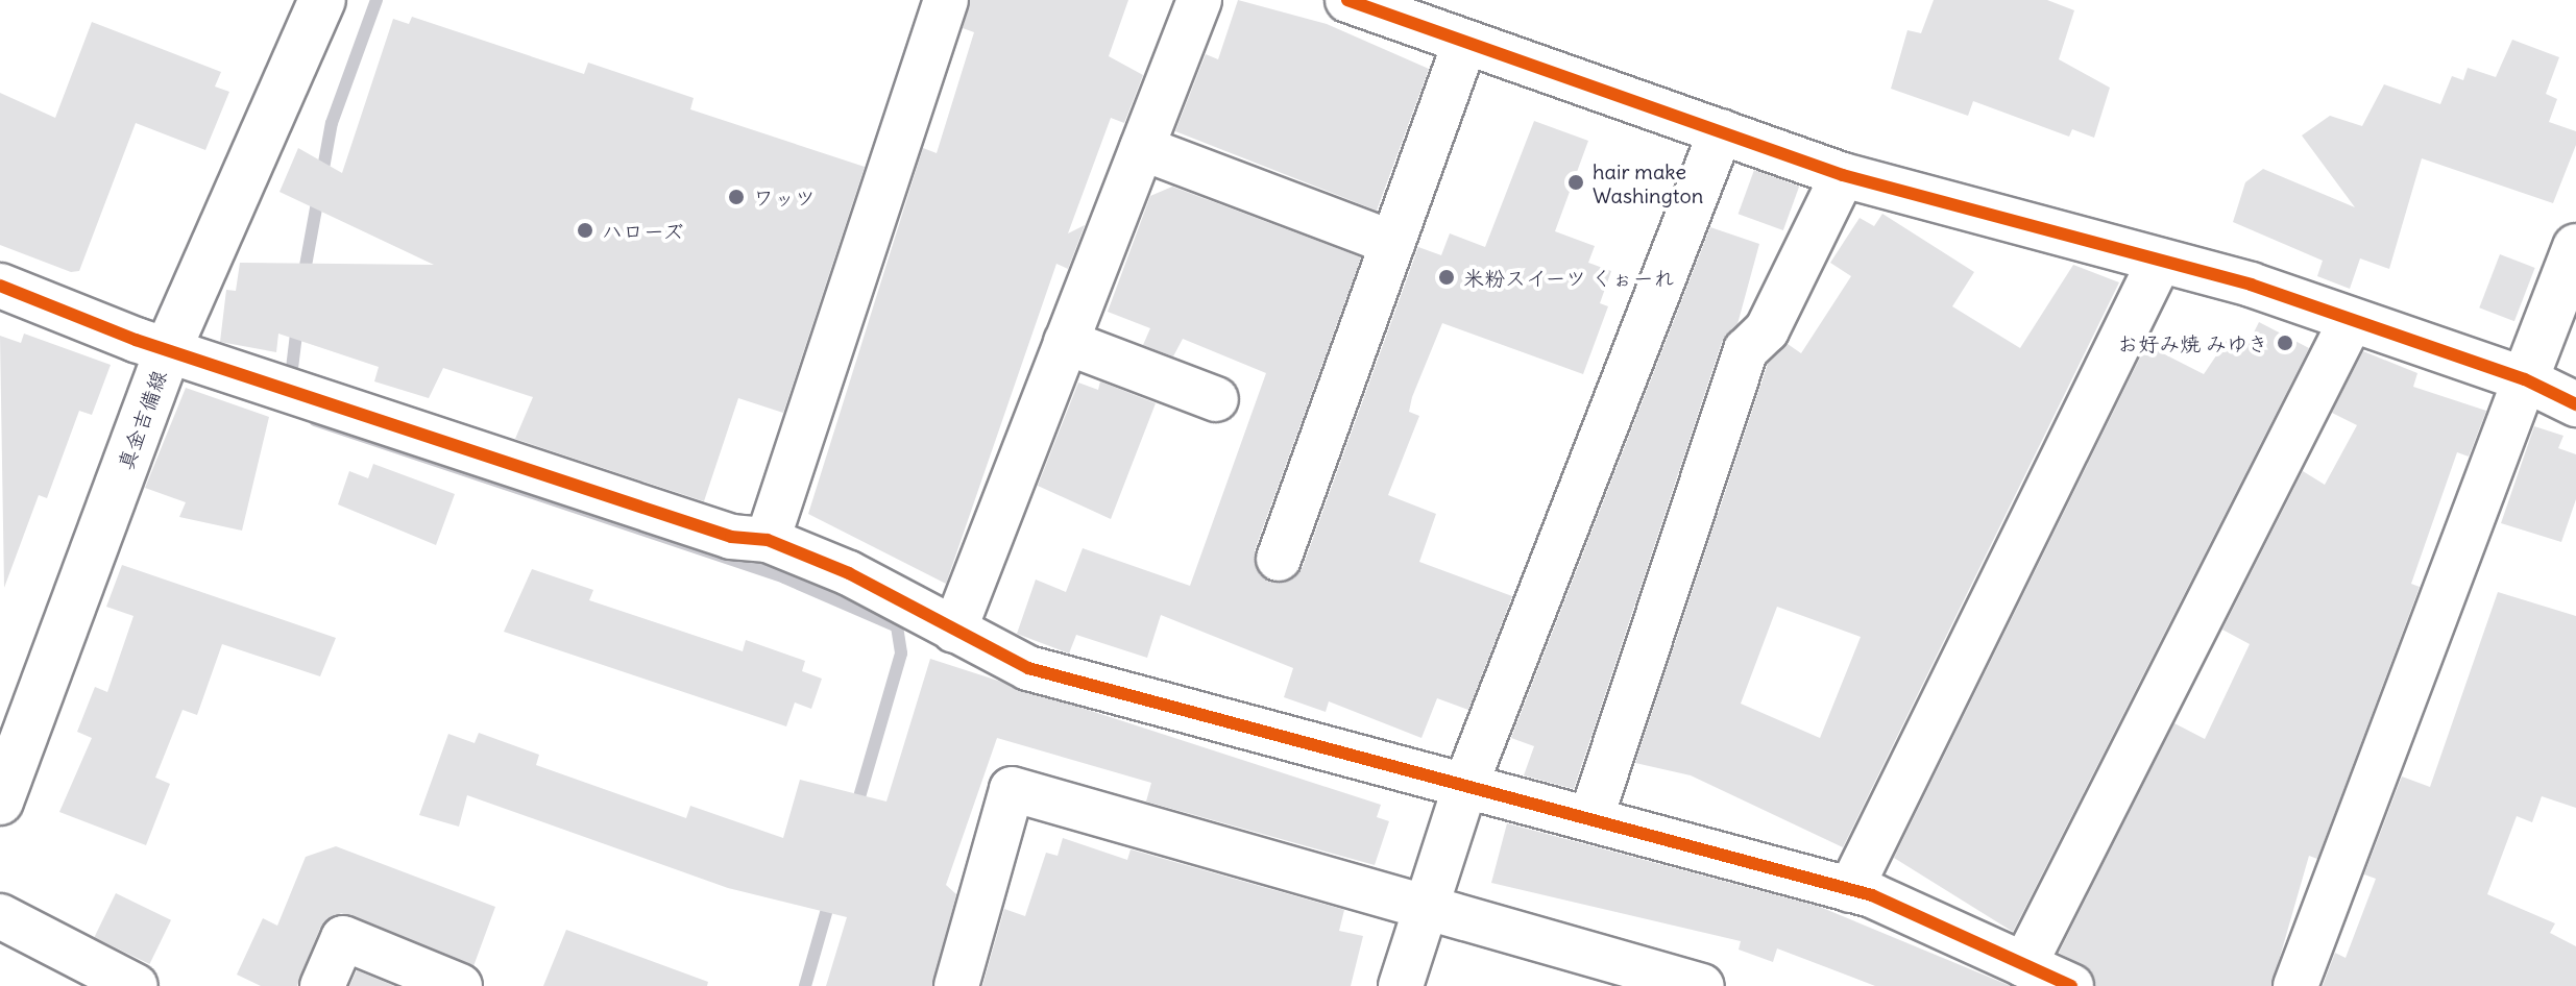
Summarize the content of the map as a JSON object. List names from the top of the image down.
{
  "streets": {
    "main road": ["真金吉備線"]
  },
  "places": [
    "hair make Washington",
    "ワッツ",
    "ハローズ",
    "米粉スイーツ くぉーれ",
    "お好み焼 みゆき"
  ]
}
